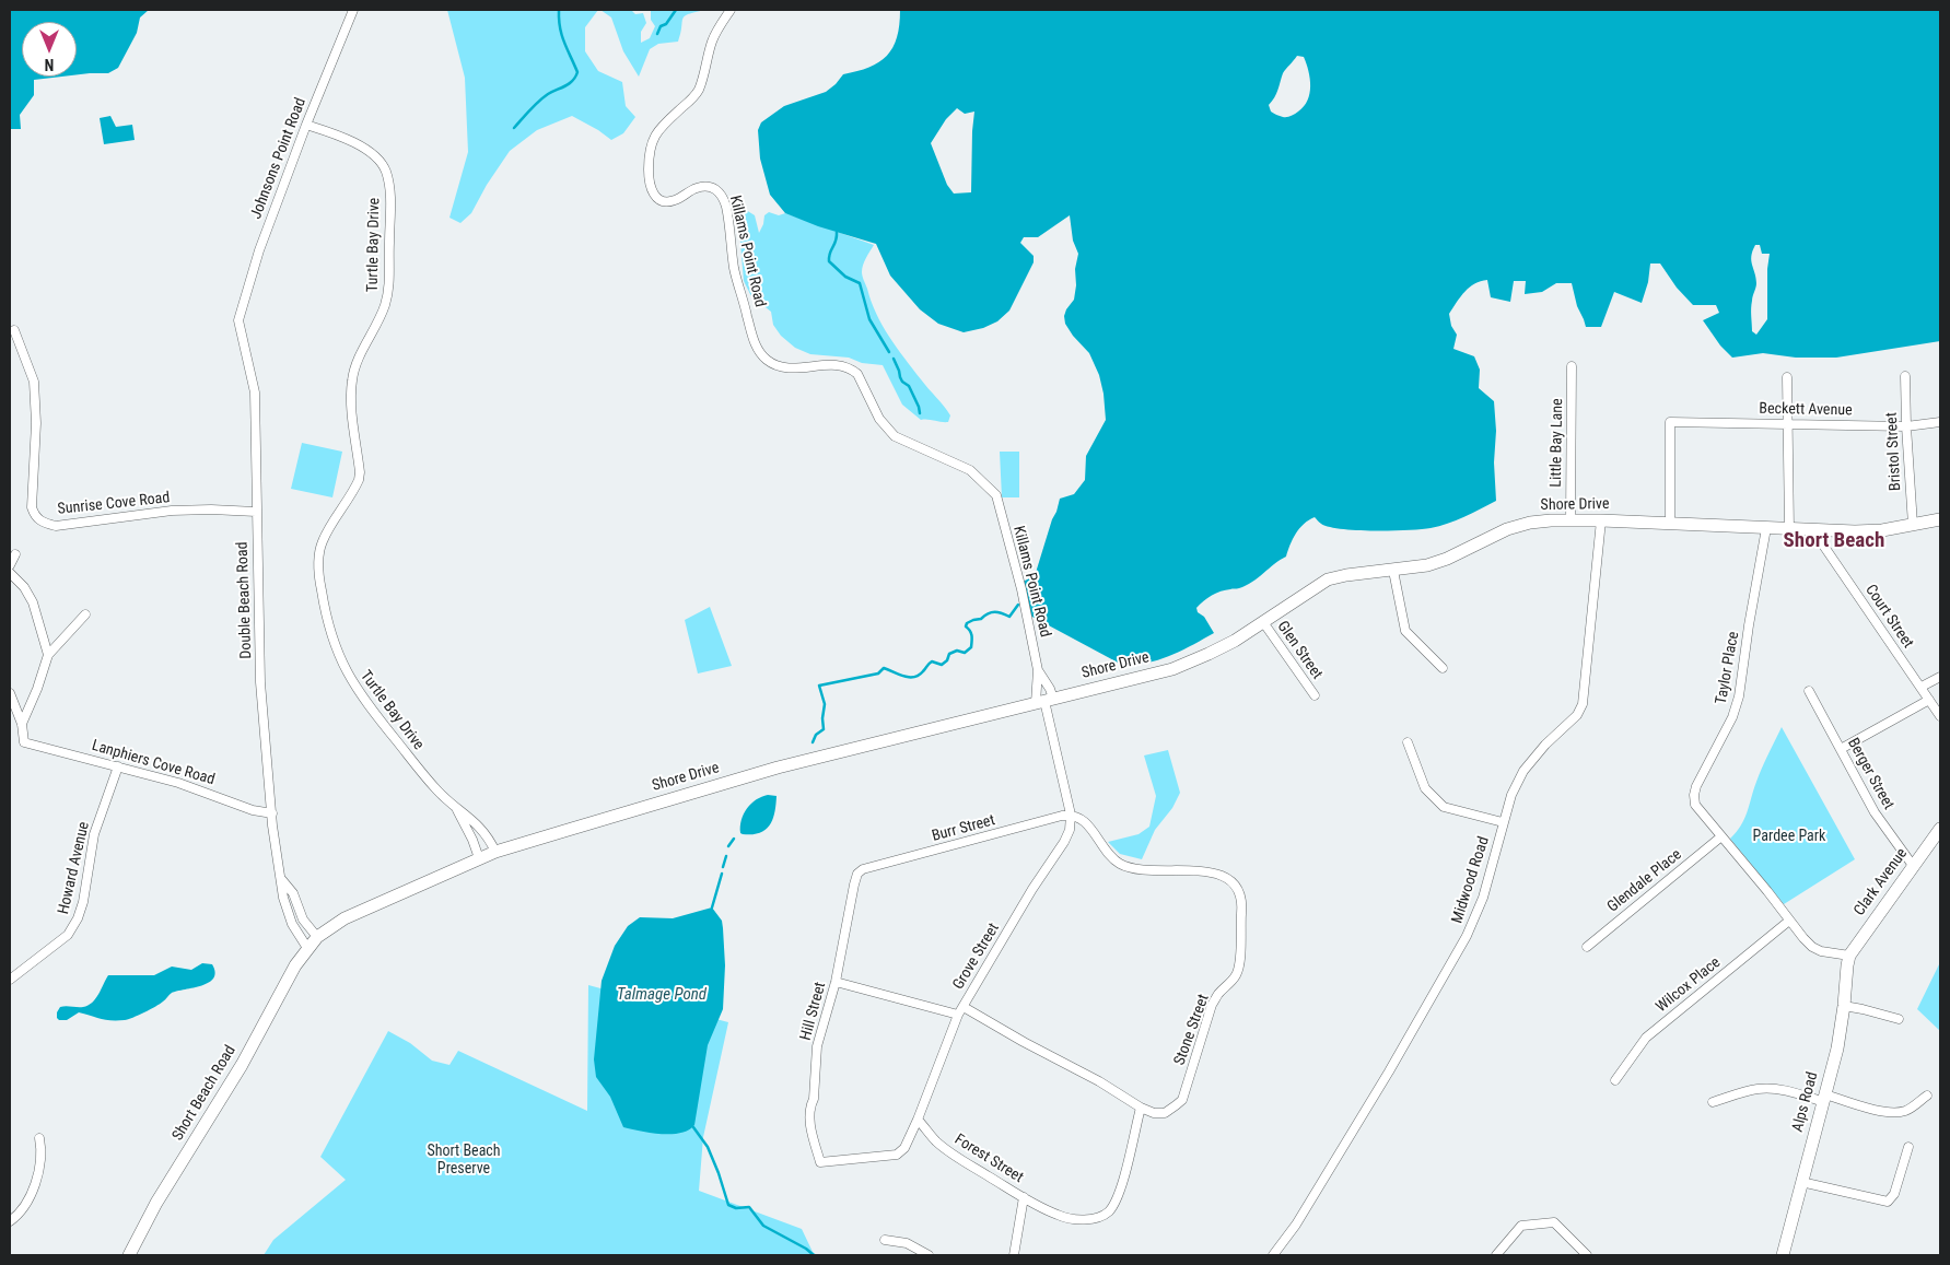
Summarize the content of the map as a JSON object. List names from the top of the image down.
{
  "streets": {
    "main road": [
      "Shore Drive",
      "Clark Avenue",
      "Short Beach Road",
      "Alps Road"
    ],
    "street": [
      "Johnsons Point Road",
      "Turtle Bay Drive",
      "Killams Point Road",
      "Beckett Avenue",
      "Little Bay Lane",
      "Bristol Street",
      "Sunrise Cove Road",
      "Double Beach Road",
      "Court Street",
      "Glen Street",
      "Taylor Place",
      "Lanphiers Cove Road",
      "Berger Street",
      "Burr Street",
      "Howard Avenue",
      "Midwood Road",
      "Glendale Place",
      "Grove Street",
      "Wilcox Place",
      "Hill Street",
      "Stone Street",
      "Forest Street"
    ]
  },
  "crossings": [
    ["Johnsons Point Road", "Turtle Bay Drive"],
    ["Johnsons Point Road", "Double Beach Road"],
    ["Turtle Bay Drive", "Shore Drive"],
    ["Killams Point Road", "Shore Drive"],
    ["Killams Point Road", "Grove Street"],
    ["Beckett Avenue", "Bristol Street"],
    ["Beckett Avenue", "Shore Drive"],
    ["Little Bay Lane", "Shore Drive"],
    ["Bristol Street", "Shore Drive"],
    ["Sunrise Cove Road", "Double Beach Road"],
    ["Shore Drive", "Double Beach Road"],
    ["Shore Drive", "Court Street"],
    ["Shore Drive", "Glen Street"],
    ["Shore Drive", "Taylor Place"],
    ["Shore Drive", "Midwood Road"],
    ["Shore Drive", "Grove Street"],
    ["Shore Drive", "Short Beach Road"],
    ["Double Beach Road", "Lanphiers Cove Road"],
    ["Double Beach Road", "Short Beach Road"],
    ["Taylor Place", "Glendale Place"],
    ["Lanphiers Cove Road", "Howard Avenue"],
    ["Berger Street", "Clark Avenue"],
    ["Burr Street", "Grove Street"],
    ["Burr Street", "Hill Street"],
    ["Burr Street", "Stone Street"],
    ["Clark Avenue", "Alps Road"],
    ["Grove Street", "Hill Street"],
    ["Grove Street", "Stone Street"],
    ["Grove Street", "Forest Street"],
    ["Hill Street", "Stone Street"],
    ["Stone Street", "Forest Street"]
  ],
  "districts": ["Short Beach"],
  "water": ["Talmage Pond"],
  "parks": ["Pardee Park", "Short Beach Preserve"],
  "north": "bottom"
}
